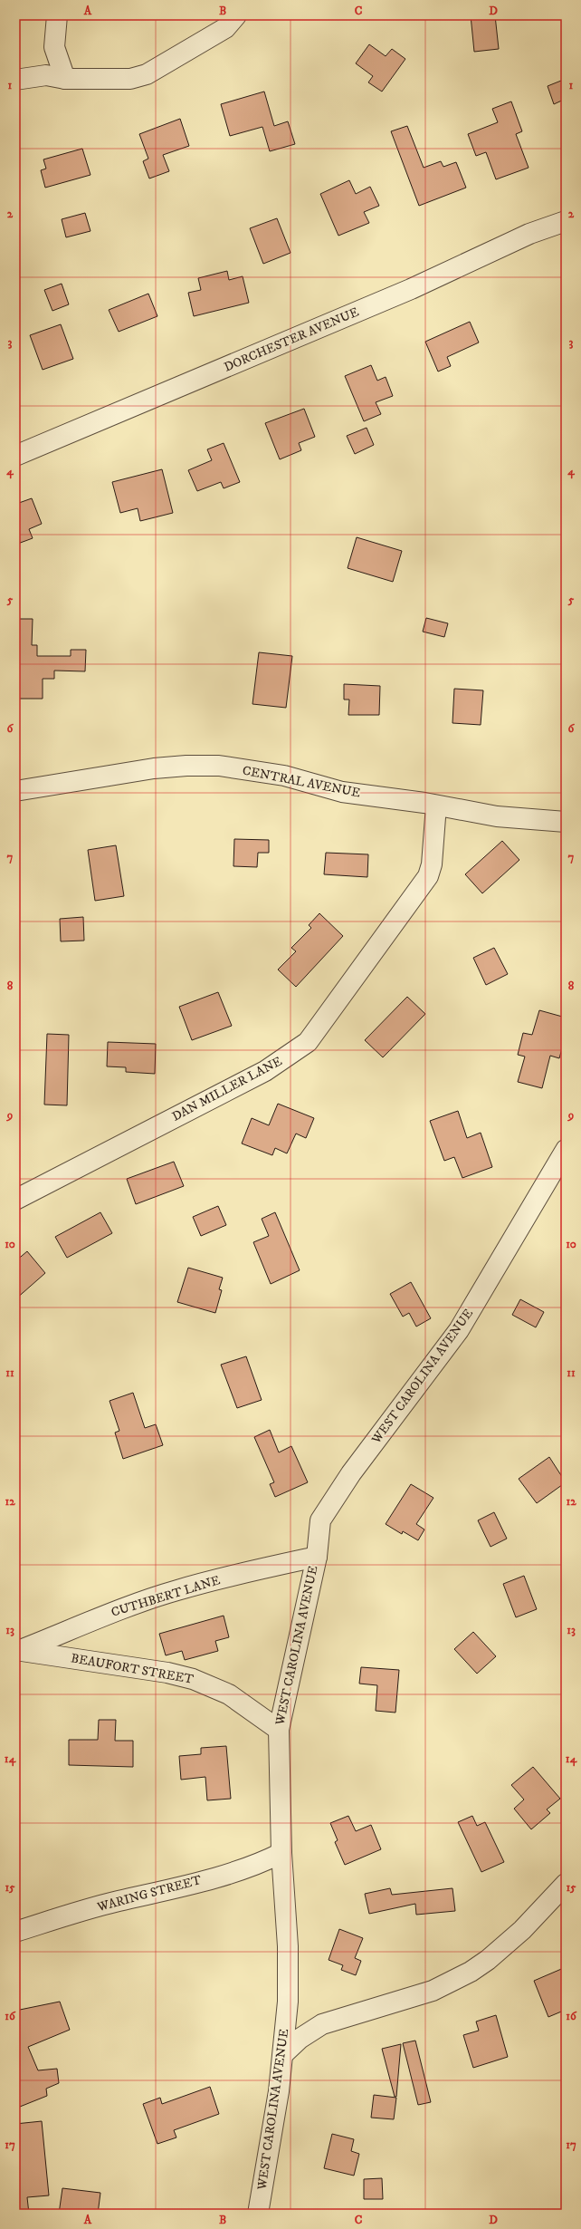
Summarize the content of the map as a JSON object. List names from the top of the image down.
{
  "streets": {
    "street": [
      "DORCHESTER AVENUE",
      "CENTRAL AVENUE",
      "DAN MILLER LANE",
      "WEST CAROLINA AVENUE",
      "CUTHBERT LANE",
      "BEAUFORT STREET",
      "WARING STREET"
    ]
  },
  "crossings": [
    ["CENTRAL AVENUE", "DAN MILLER LANE"],
    ["WEST CAROLINA AVENUE", "CUTHBERT LANE"],
    ["WEST CAROLINA AVENUE", "BEAUFORT STREET"],
    ["WEST CAROLINA AVENUE", "WARING STREET"],
    ["CUTHBERT LANE", "BEAUFORT STREET"]
  ],
  "grid": {
    "columns": [
      "A",
      "B",
      "C",
      "D"
    ],
    "rows": [
      "1",
      "2",
      "3",
      "4",
      "5",
      "6",
      "7",
      "8",
      "9",
      "10",
      "11",
      "12",
      "13",
      "14",
      "15",
      "16",
      "17"
    ]
  }
}
